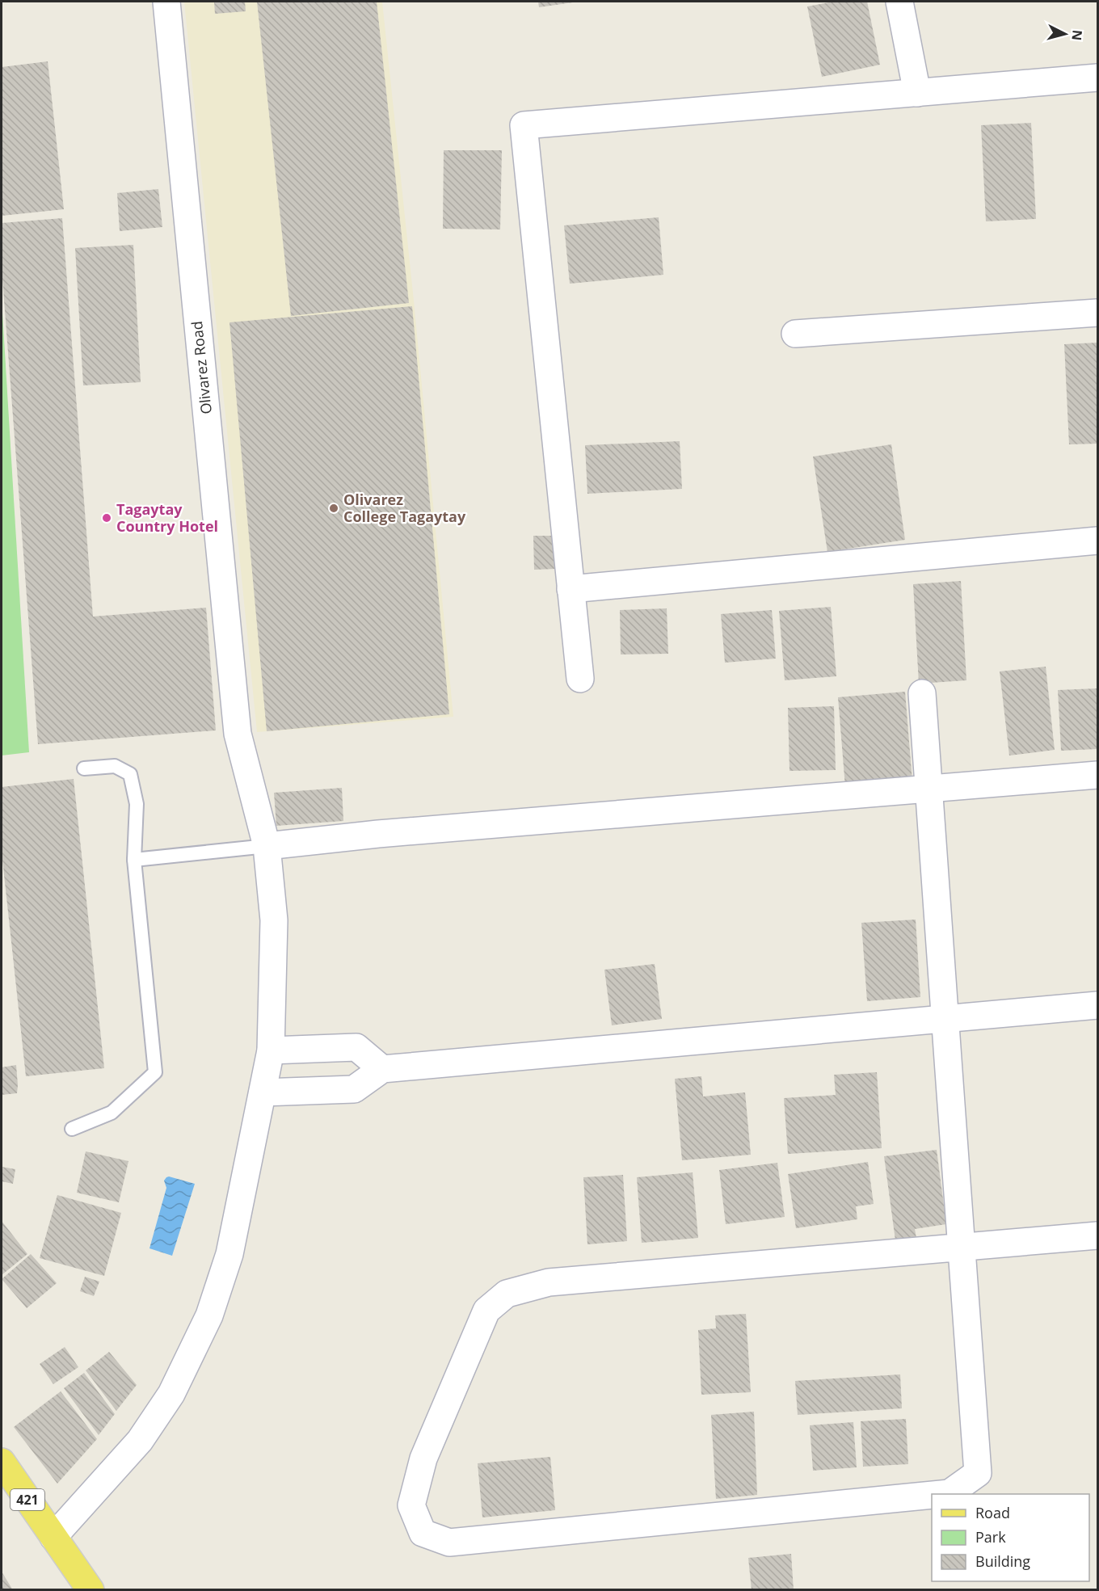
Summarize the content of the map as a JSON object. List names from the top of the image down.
{
  "streets": {
    "main road": ["421"],
    "street": ["Olivarez Road"]
  },
  "crossings": [
    ["Olivarez Road", "421"]
  ],
  "places": ["Olivarez College Tagaytay", "Tagaytay Country Hotel"],
  "legend": ["Road", "Park", "Building"],
  "north": "right"
}
